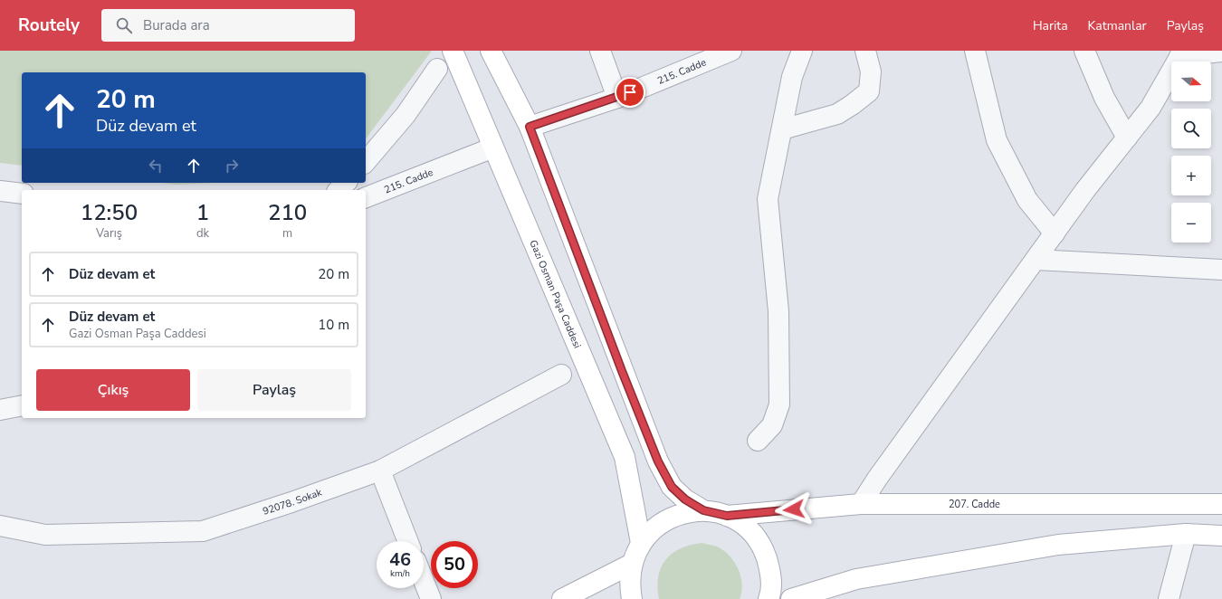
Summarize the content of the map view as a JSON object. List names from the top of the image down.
{
  "streets": {
    "main road": ["Gazi Osman Paşa Caddesi", "207. Cadde"],
    "street": ["215. Cadde", "92078. Sokak"]
  },
  "crossings": [
    ["215. Cadde", "Gazi Osman Paşa Caddesi"]
  ],
  "north": "right",
  "page": {
    "header": "Routely",
    "search": "Burada ara",
    "nav": ["Harita", "Katmanlar", "Paylaş"],
    "map_buttons": ["+", "−"],
    "turn": ["20 m", "Düz devam et"],
    "eta": [
      "12:50",
      "Varış",
      "1",
      "dk",
      "210",
      "m"
    ],
    "list": [
      {
        "name": "Düz devam et",
        "value": "20 m"
      },
      {
        "name": "Düz devam et",
        "note": "Gazi Osman Paşa Caddesi",
        "value": "10 m"
      }
    ],
    "buttons": ["Çıkış", "Paylaş"],
    "speed": "46 km/h",
    "limit": "50"
  }
}
